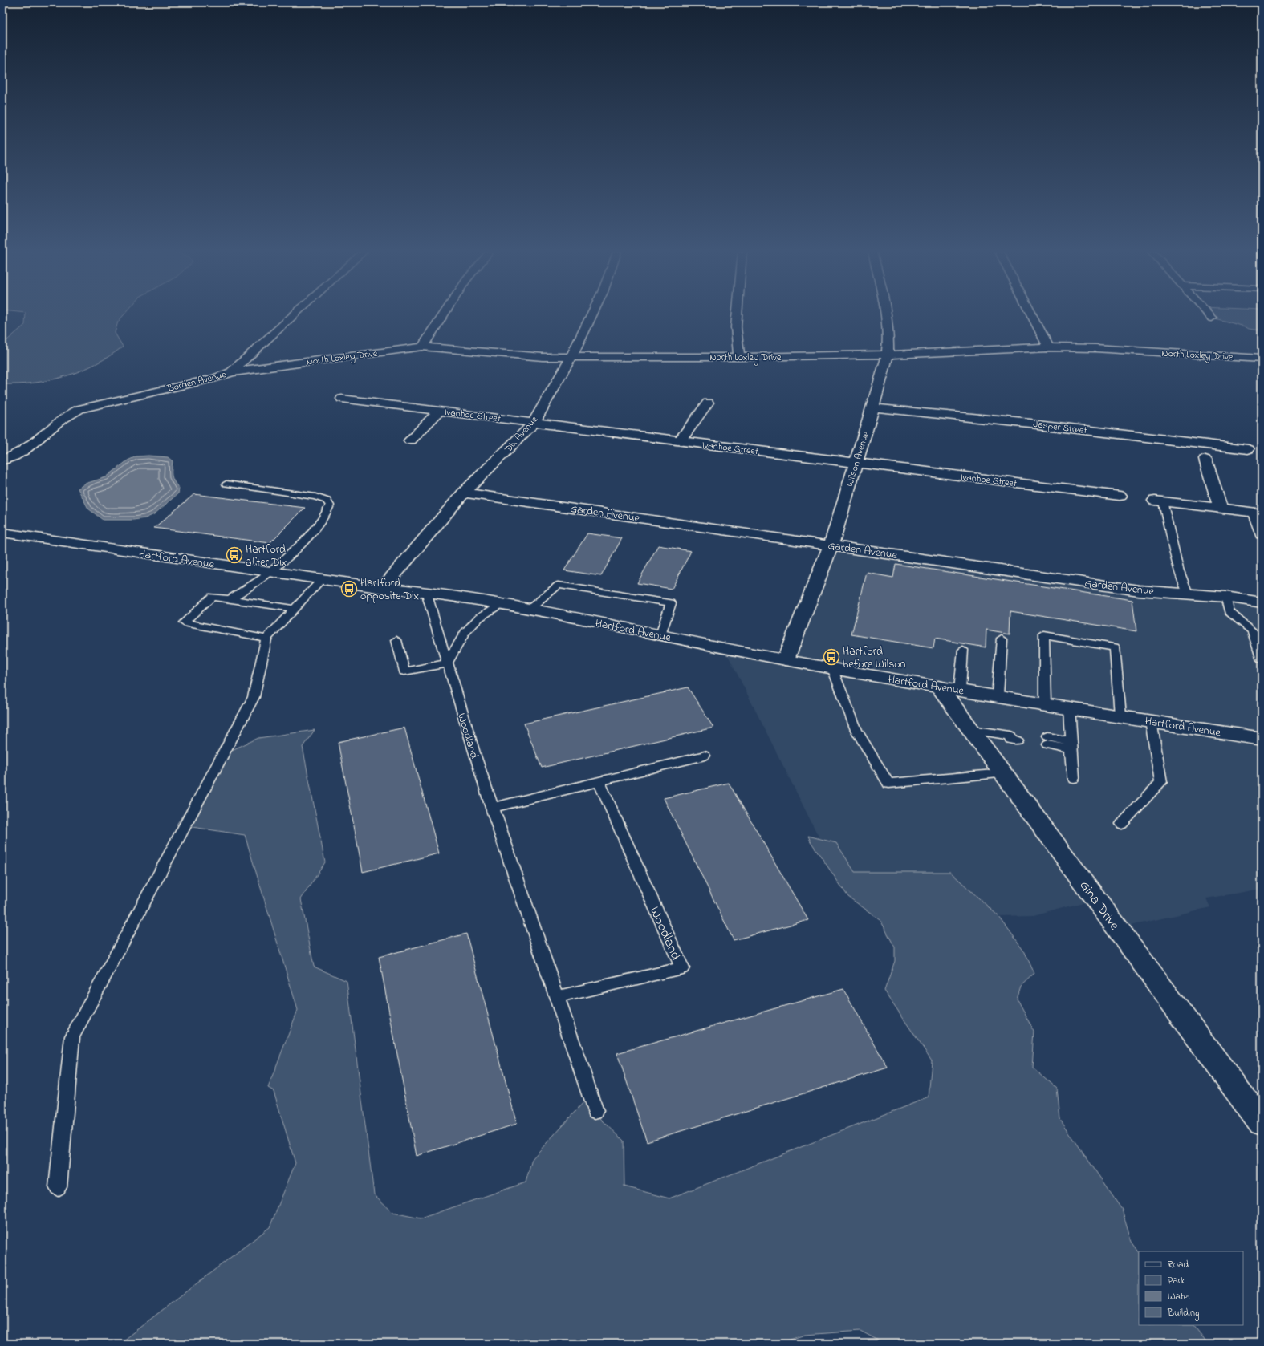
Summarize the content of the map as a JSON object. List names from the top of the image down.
{
  "streets": {
    "street": [
      "North Loxley Drive",
      "Borden Avenue",
      "Ivanhoe Street",
      "Jasper Street",
      "Dix Avenue",
      "Wilson Avenue",
      "Garden Avenue",
      "Hartford Avenue",
      "Gina Drive"
    ],
    "lane": ["Woodland"]
  },
  "crossings": [
    ["North Loxley Drive", "Borden Avenue"],
    ["North Loxley Drive", "Dix Avenue"],
    ["North Loxley Drive", "Wilson Avenue"],
    ["Ivanhoe Street", "Dix Avenue"],
    ["Ivanhoe Street", "Wilson Avenue"],
    ["Jasper Street", "Wilson Avenue"],
    ["Dix Avenue", "Garden Avenue"],
    ["Dix Avenue", "Hartford Avenue"],
    ["Wilson Avenue", "Garden Avenue"],
    ["Wilson Avenue", "Hartford Avenue"],
    ["Hartford Avenue", "Woodland"],
    ["Hartford Avenue", "Gina Drive"]
  ],
  "places": {
    "bus stop": ["Hartford after Dix", "Hartford opposite Dix", "Hartford before Wilson"]
  },
  "legend": [
    "Road",
    "Park",
    "Water",
    "Building"
  ]
}
